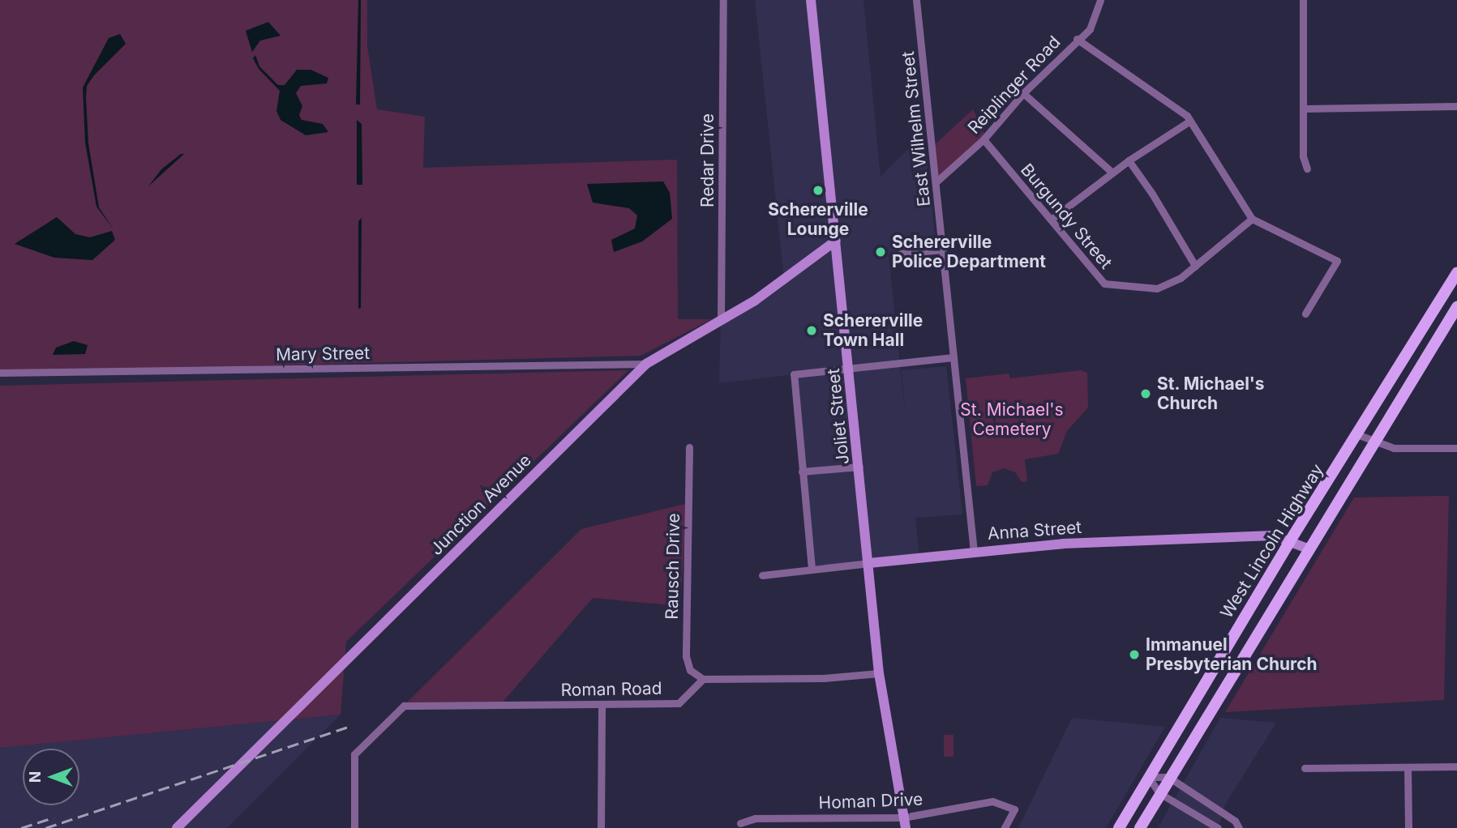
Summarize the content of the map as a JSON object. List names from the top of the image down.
{
  "streets": {
    "main road": ["West Lincoln Highway"],
    "street": [
      "Reiplinger Road",
      "East Wilhelm Street",
      "Redar Drive",
      "Burgundy Street",
      "Mary Street",
      "Joliet Street",
      "Junction Avenue",
      "Anna Street",
      "Rausch Drive",
      "Roman Road",
      "Homan Drive"
    ]
  },
  "crossings": [
    ["Reiplinger Road", "East Wilhelm Street"],
    ["Reiplinger Road", "Burgundy Street"],
    ["East Wilhelm Street", "Anna Street"],
    ["Redar Drive", "Junction Avenue"],
    ["Mary Street", "Junction Avenue"],
    ["Joliet Street", "Junction Avenue"],
    ["Joliet Street", "Anna Street"],
    ["Joliet Street", "Homan Drive"],
    ["Anna Street", "West Lincoln Highway"],
    ["Rausch Drive", "Roman Road"]
  ],
  "parks": ["St. Michael's Cemetery"],
  "places": [
    "Schererville Lounge",
    "Schererville Police Department",
    "Schererville Town Hall",
    "St. Michael's Church",
    "Immanuel Presbyterian Church"
  ],
  "north": "left"
}
